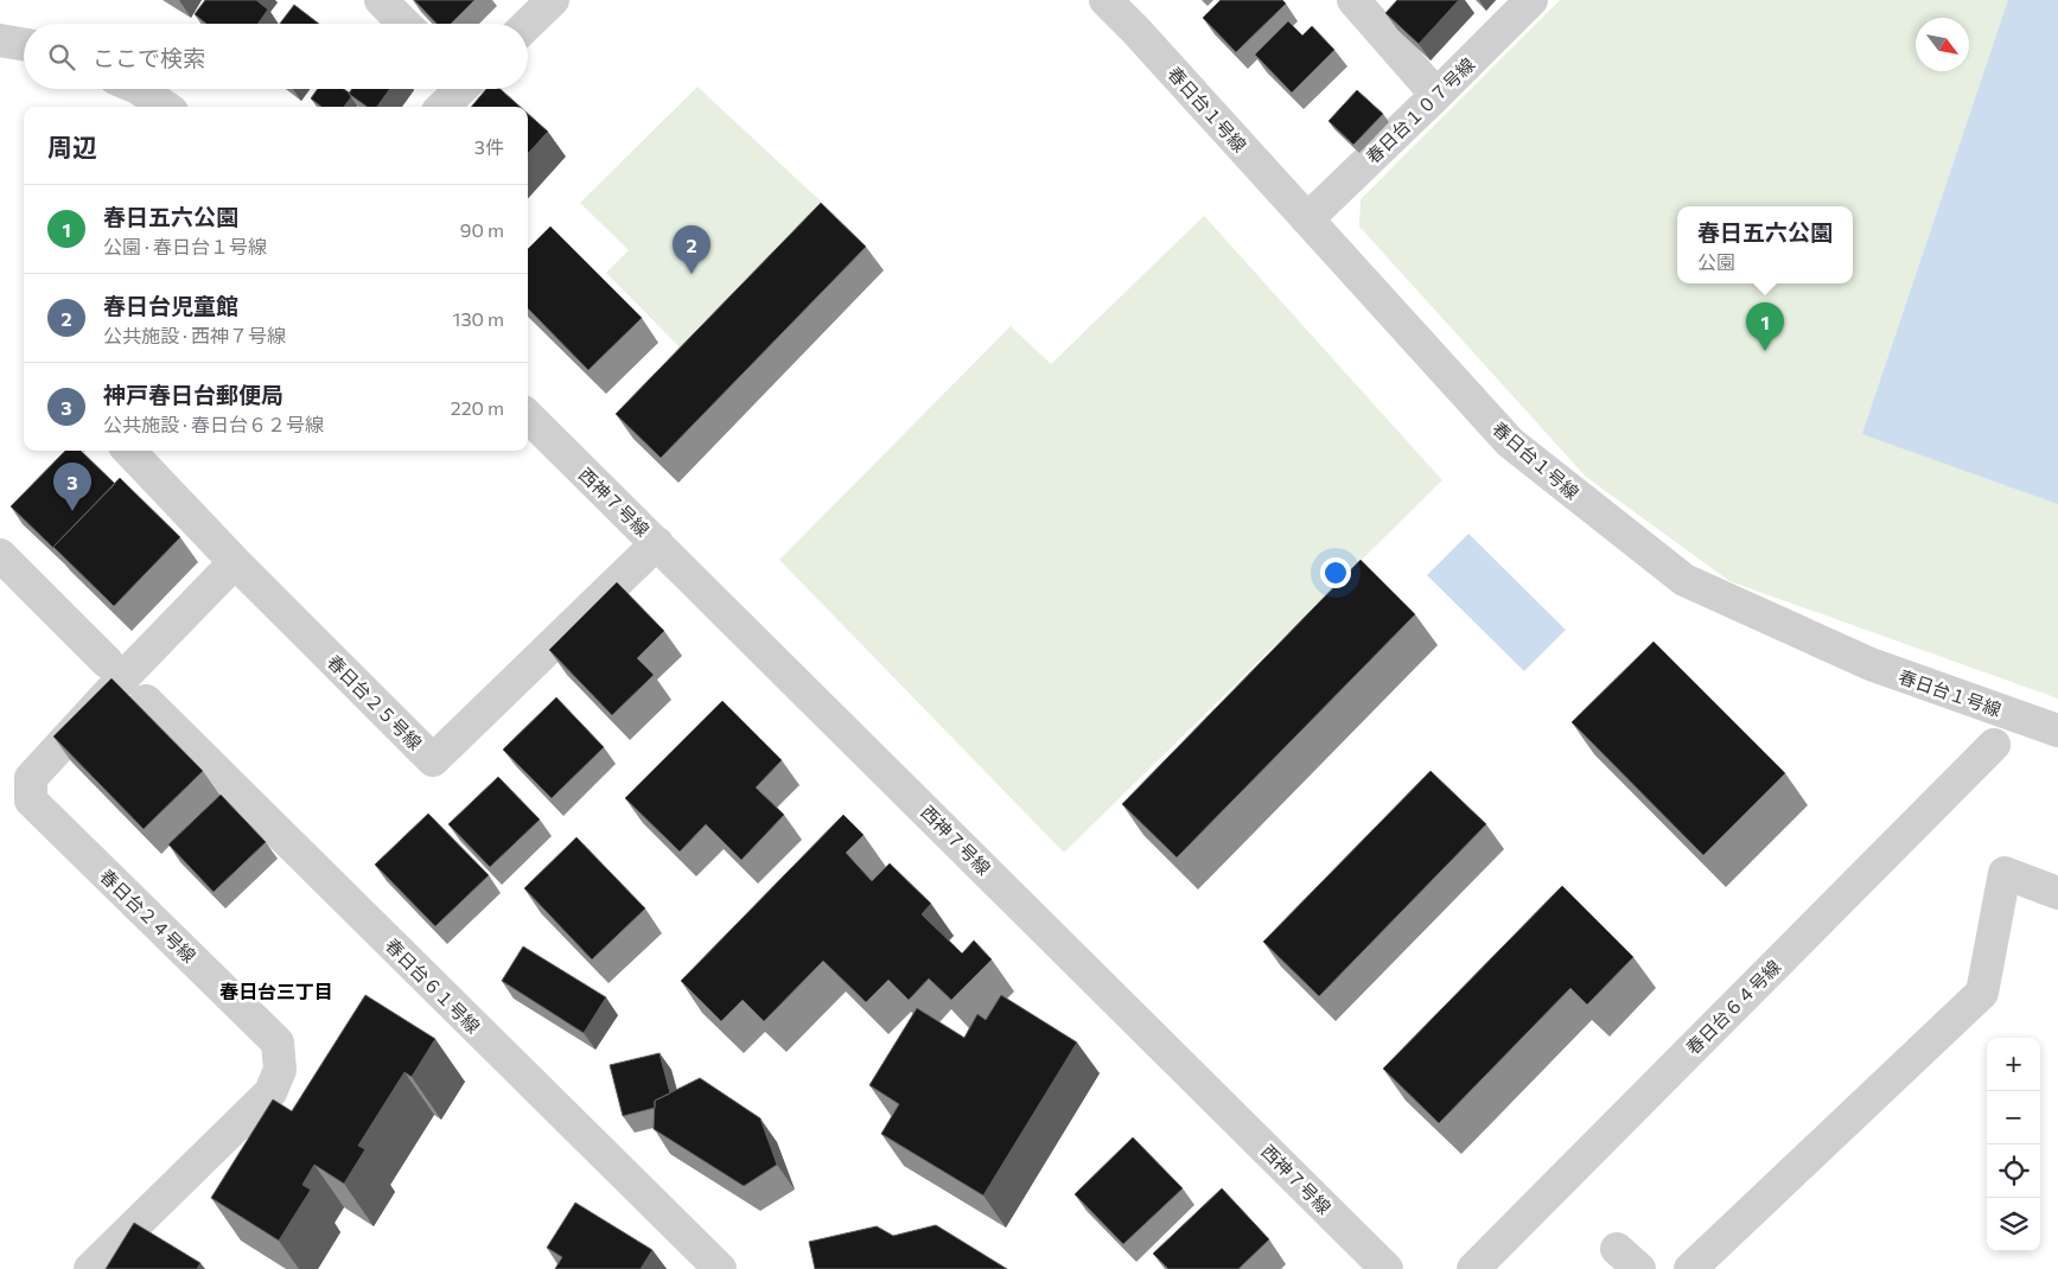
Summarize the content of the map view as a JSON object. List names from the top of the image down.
{
  "streets": {
    "street": [
      "春日台１号線",
      "春日台１０７号線",
      "西神７号線",
      "春日台２５号線",
      "春日台２４号線",
      "春日台６１号線",
      "春日台６４号線"
    ]
  },
  "crossings": [
    ["春日台１号線", "春日台１０７号線"],
    ["西神７号線", "春日台２５号線"],
    ["春日台２５号線", "春日台２４号線"]
  ],
  "districts": ["春日台三丁目"],
  "north": "bottom right",
  "page": {
    "search": "ここで検索",
    "heading": ["周辺", "3件"],
    "list": [
      {
        "mark": "1",
        "name": "春日五六公園",
        "note": "公園 · 春日台１号線",
        "value": "90 m"
      },
      {
        "mark": "2",
        "name": "春日台児童館",
        "note": "公共施設 · 西神７号線",
        "value": "130 m"
      },
      {
        "mark": "3",
        "name": "神戸春日台郵便局",
        "note": "公共施設 · 春日台６２号線",
        "value": "220 m"
      }
    ],
    "popup": ["春日五六公園", "公園"],
    "pins": ["2", "1", "3"],
    "map_buttons": ["+", "−"]
  }
}
